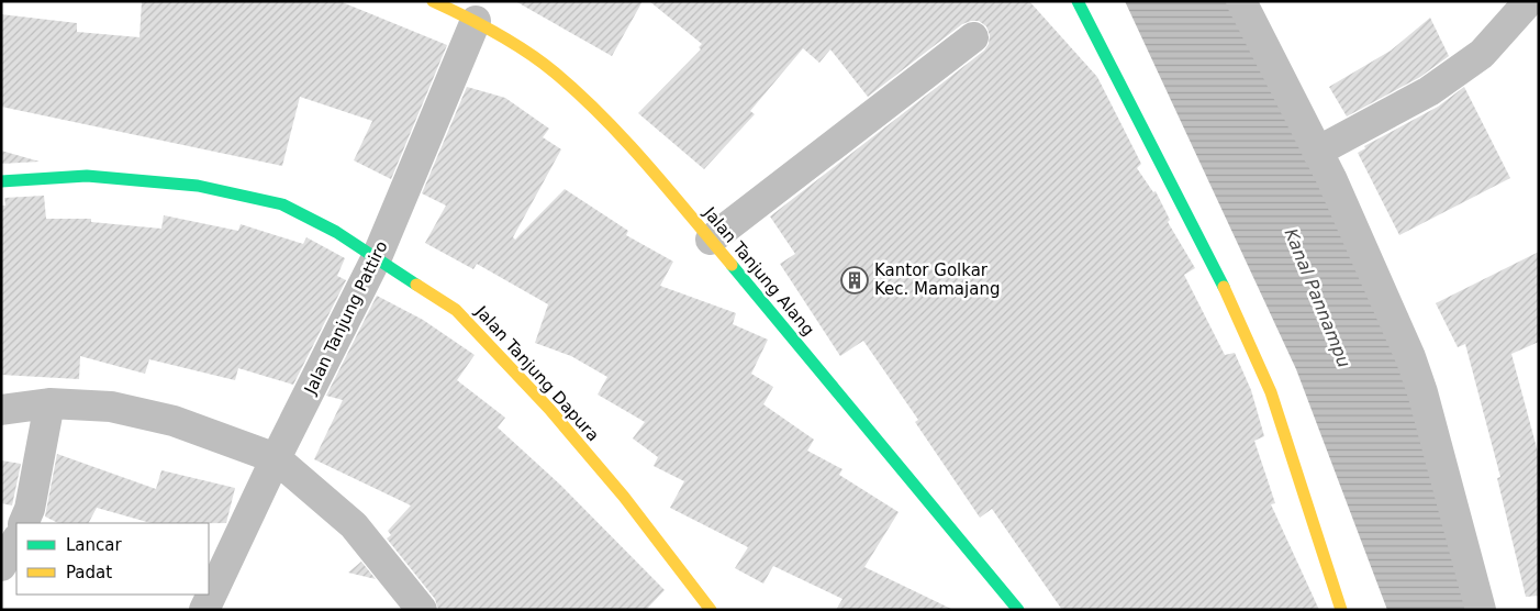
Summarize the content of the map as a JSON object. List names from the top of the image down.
{
  "streets": {
    "street": ["Jalan Tanjung Alang", "Jalan Tanjung Pattiro", "Jalan Tanjung Dapura"]
  },
  "crossings": [
    ["Jalan Tanjung Alang", "Jalan Tanjung Pattiro"],
    ["Jalan Tanjung Pattiro", "Jalan Tanjung Dapura"]
  ],
  "water": ["Kanal Pannampu"],
  "places": {
    "building": ["Kantor Golkar Kec. Mamajang"]
  },
  "legend": ["Lancar", "Padat"]
}
